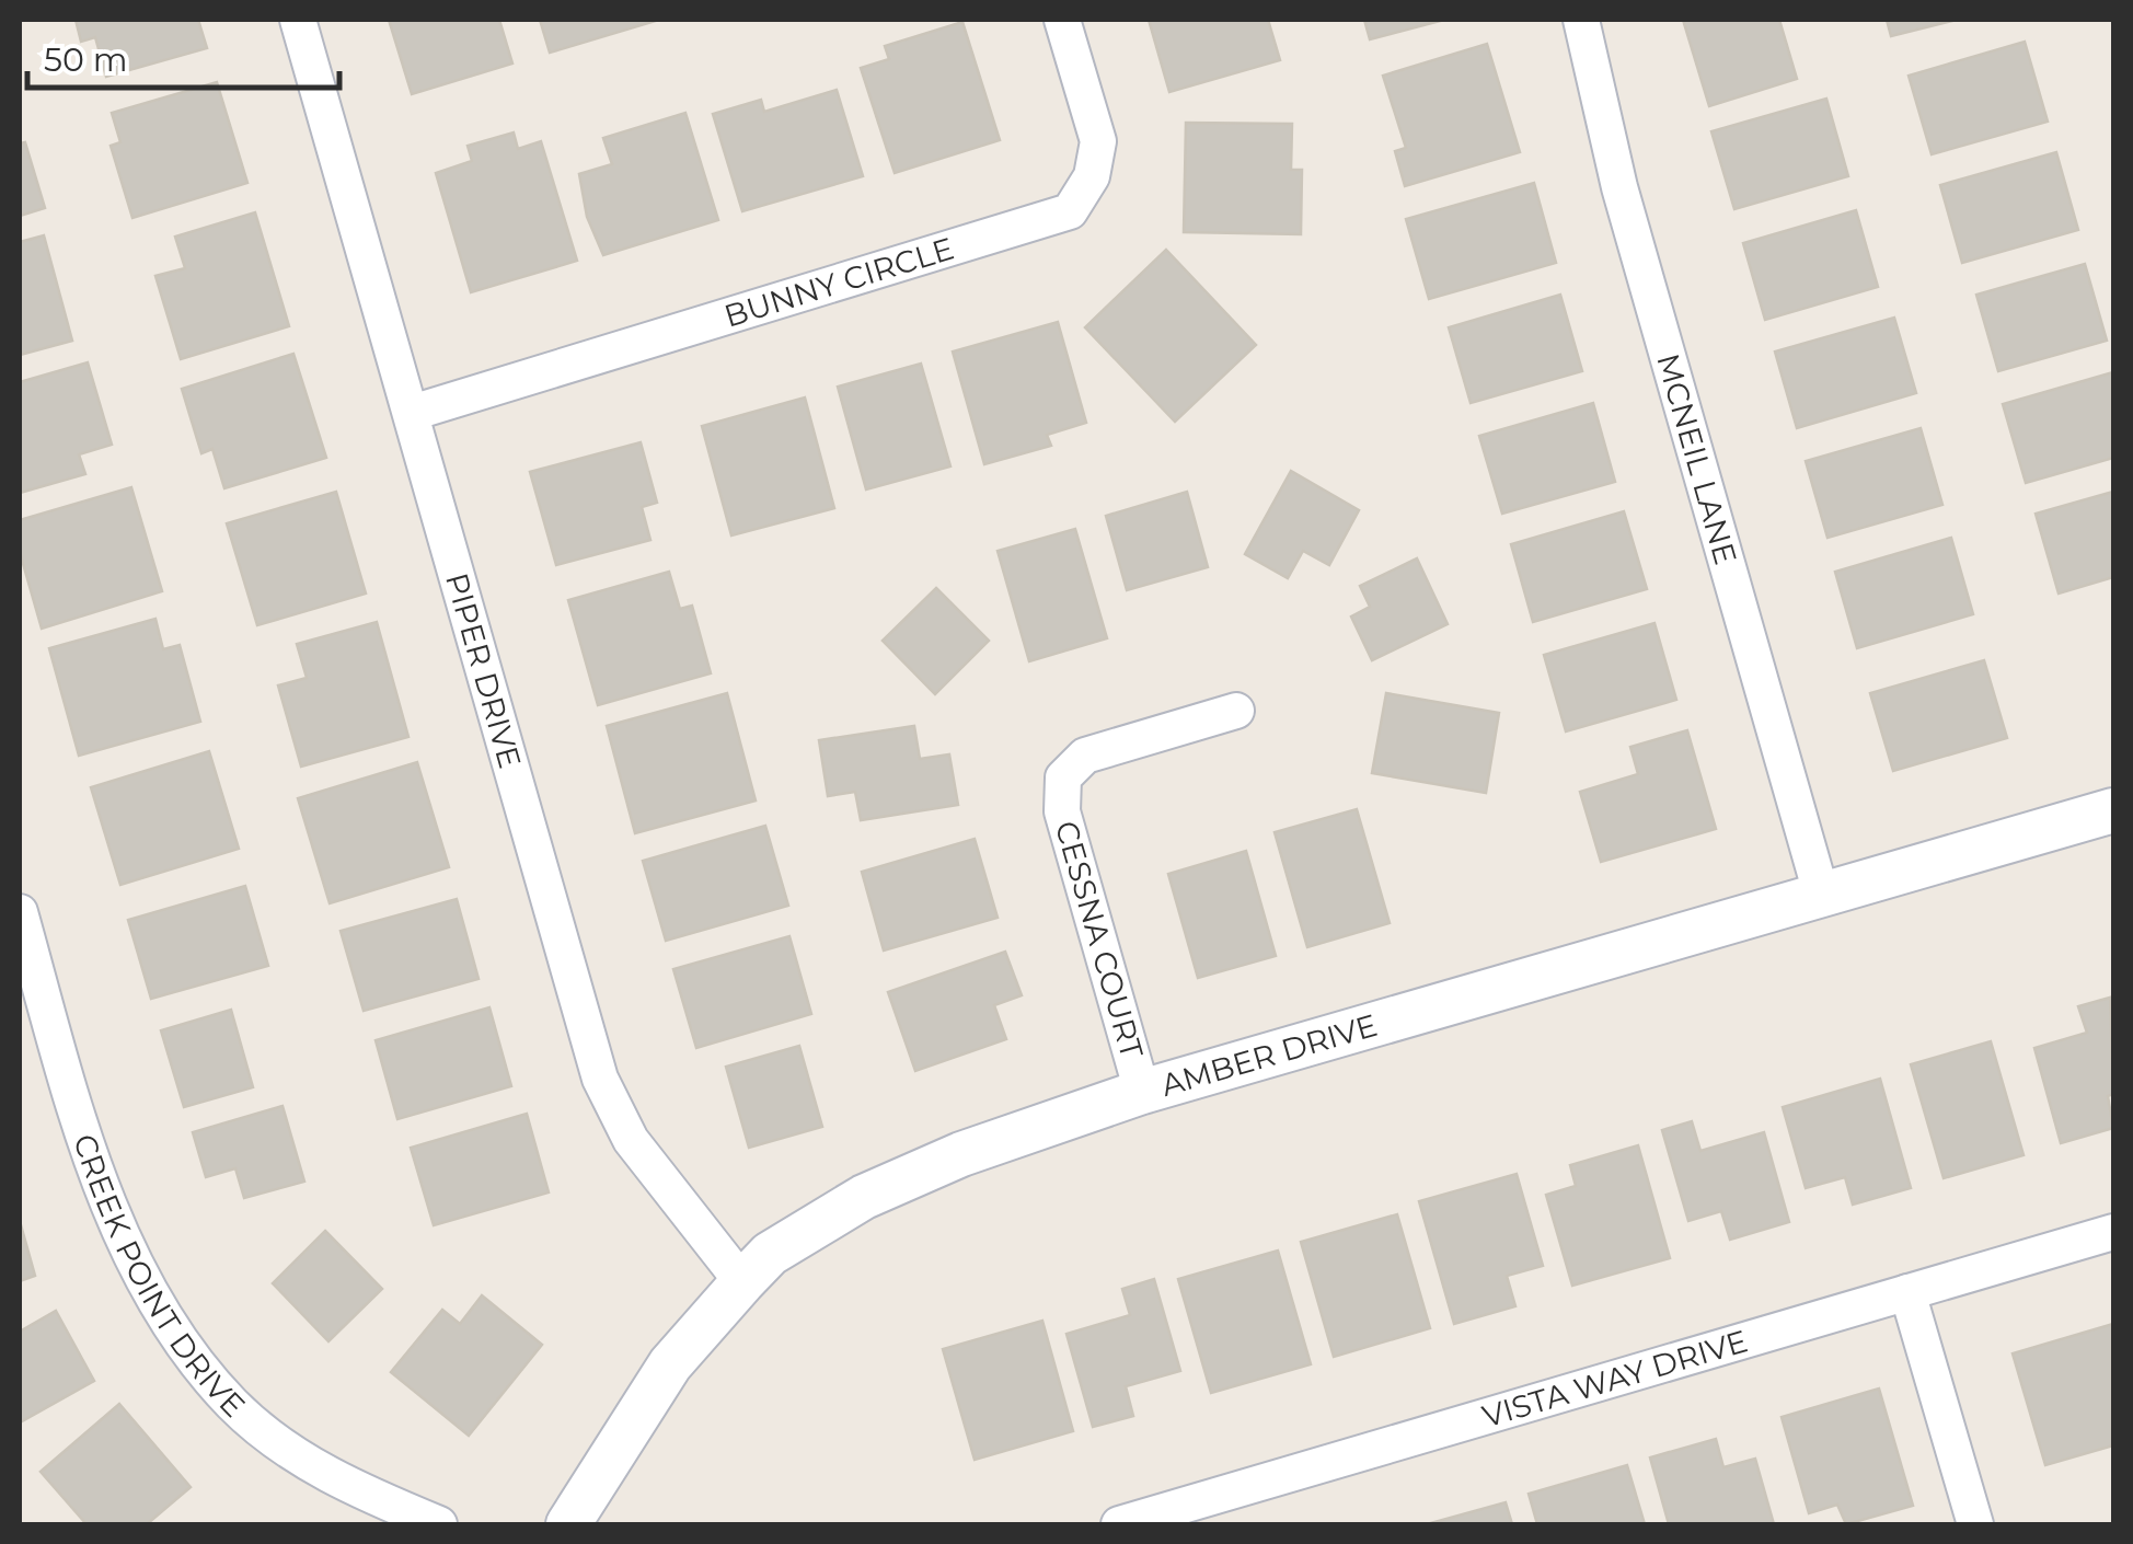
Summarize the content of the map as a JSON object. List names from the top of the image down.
{
  "streets": {
    "street": [
      "BUNNY CIRCLE",
      "MCNEIL LANE",
      "PIPER DRIVE",
      "CESSNA COURT",
      "AMBER DRIVE",
      "CREEK POINT DRIVE",
      "VISTA WAY DRIVE"
    ]
  },
  "crossings": [
    ["BUNNY CIRCLE", "PIPER DRIVE"],
    ["MCNEIL LANE", "AMBER DRIVE"],
    ["PIPER DRIVE", "AMBER DRIVE"],
    ["CESSNA COURT", "AMBER DRIVE"]
  ],
  "scale_bar": "50 m"
}
